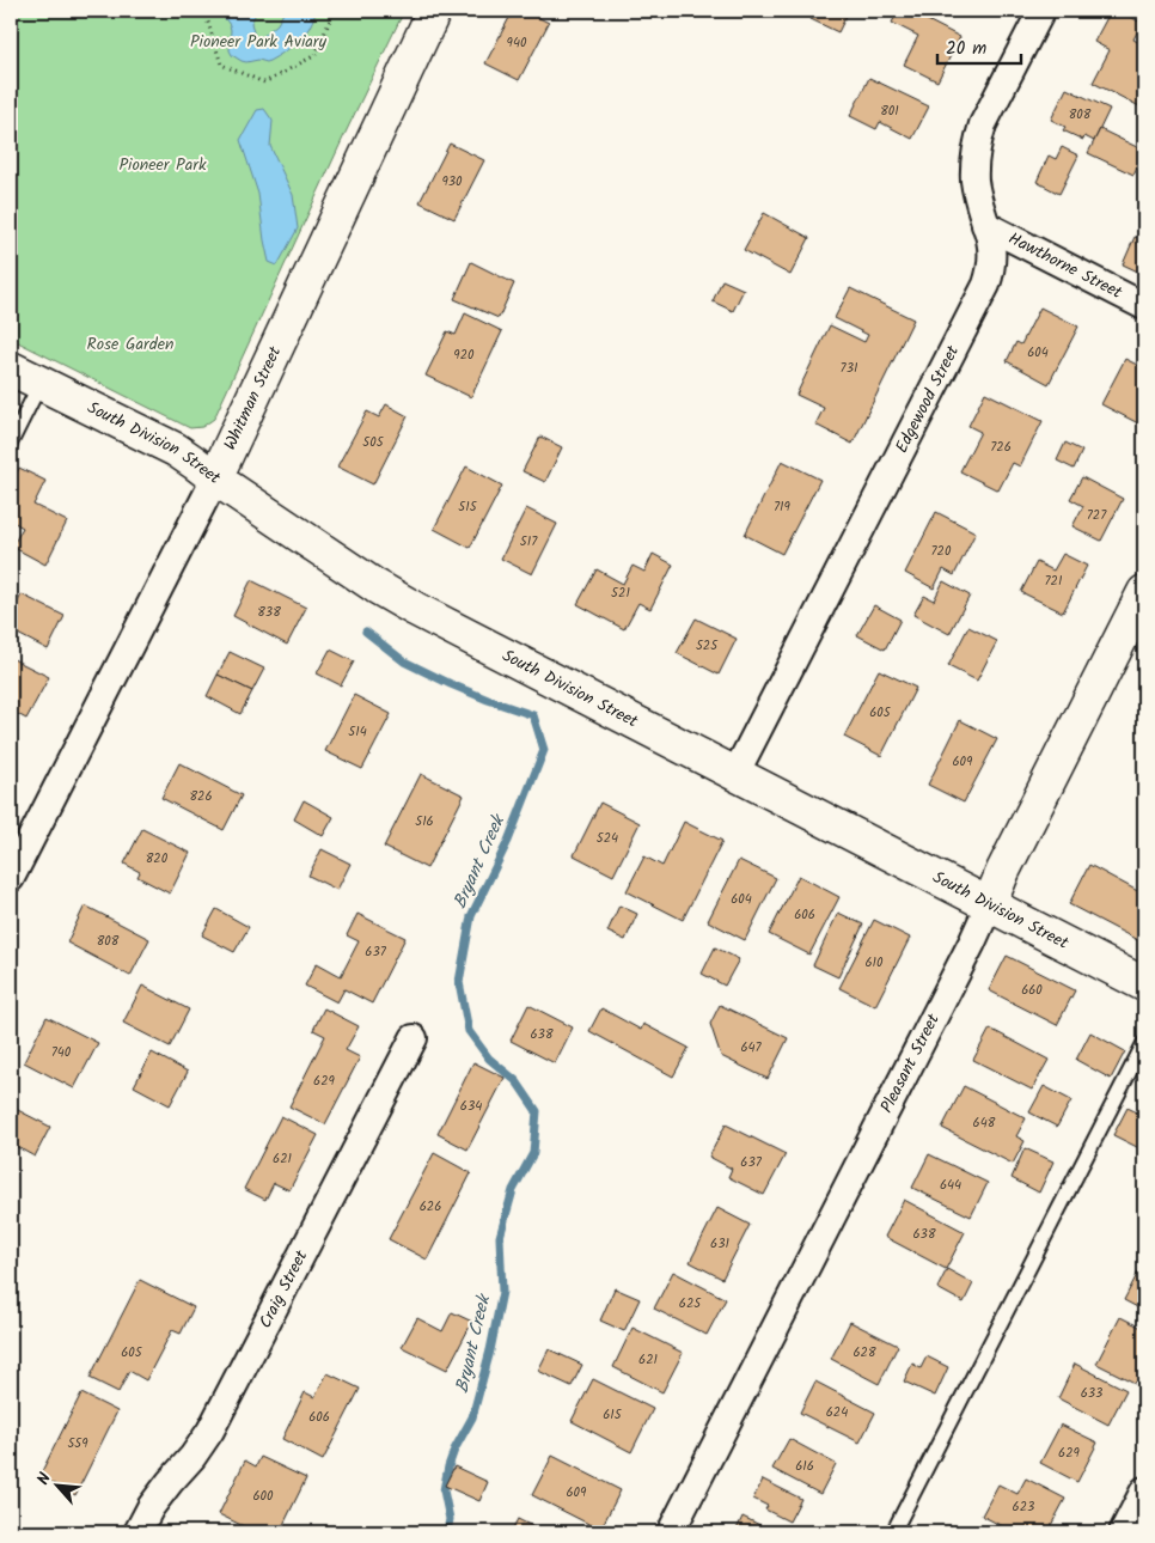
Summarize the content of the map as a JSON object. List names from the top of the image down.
{
  "streets": {
    "street": [
      "Hawthorne Street",
      "Whitman Street",
      "Edgewood Street",
      "South Division Street",
      "Pleasant Street",
      "Craig Street"
    ]
  },
  "crossings": [
    ["Hawthorne Street", "Edgewood Street"],
    ["Whitman Street", "South Division Street"],
    ["Edgewood Street", "South Division Street"],
    ["South Division Street", "Pleasant Street"]
  ],
  "water": ["Bryant Creek"],
  "parks": ["Pioneer Park Aviary", "Pioneer Park", "Rose Garden"],
  "house_numbers": [
    "940",
    "801",
    "808",
    "930",
    "604",
    "920",
    "731",
    "505",
    "726",
    "515",
    "719",
    "727",
    "517",
    "720",
    "721",
    "521",
    "838",
    "525",
    "605",
    "514",
    "609",
    "826",
    "516",
    "524",
    "820",
    "604",
    "606",
    "808",
    "637",
    "610",
    "660",
    "638",
    "647",
    "740",
    "629",
    "634",
    "648",
    "621",
    "637",
    "644",
    "626",
    "638",
    "631",
    "625",
    "605",
    "628",
    "621",
    "633",
    "624",
    "615",
    "606",
    "559",
    "629",
    "616",
    "609",
    "600",
    "623"
  ],
  "scale_bar": "20 m",
  "north": "top left"
}
